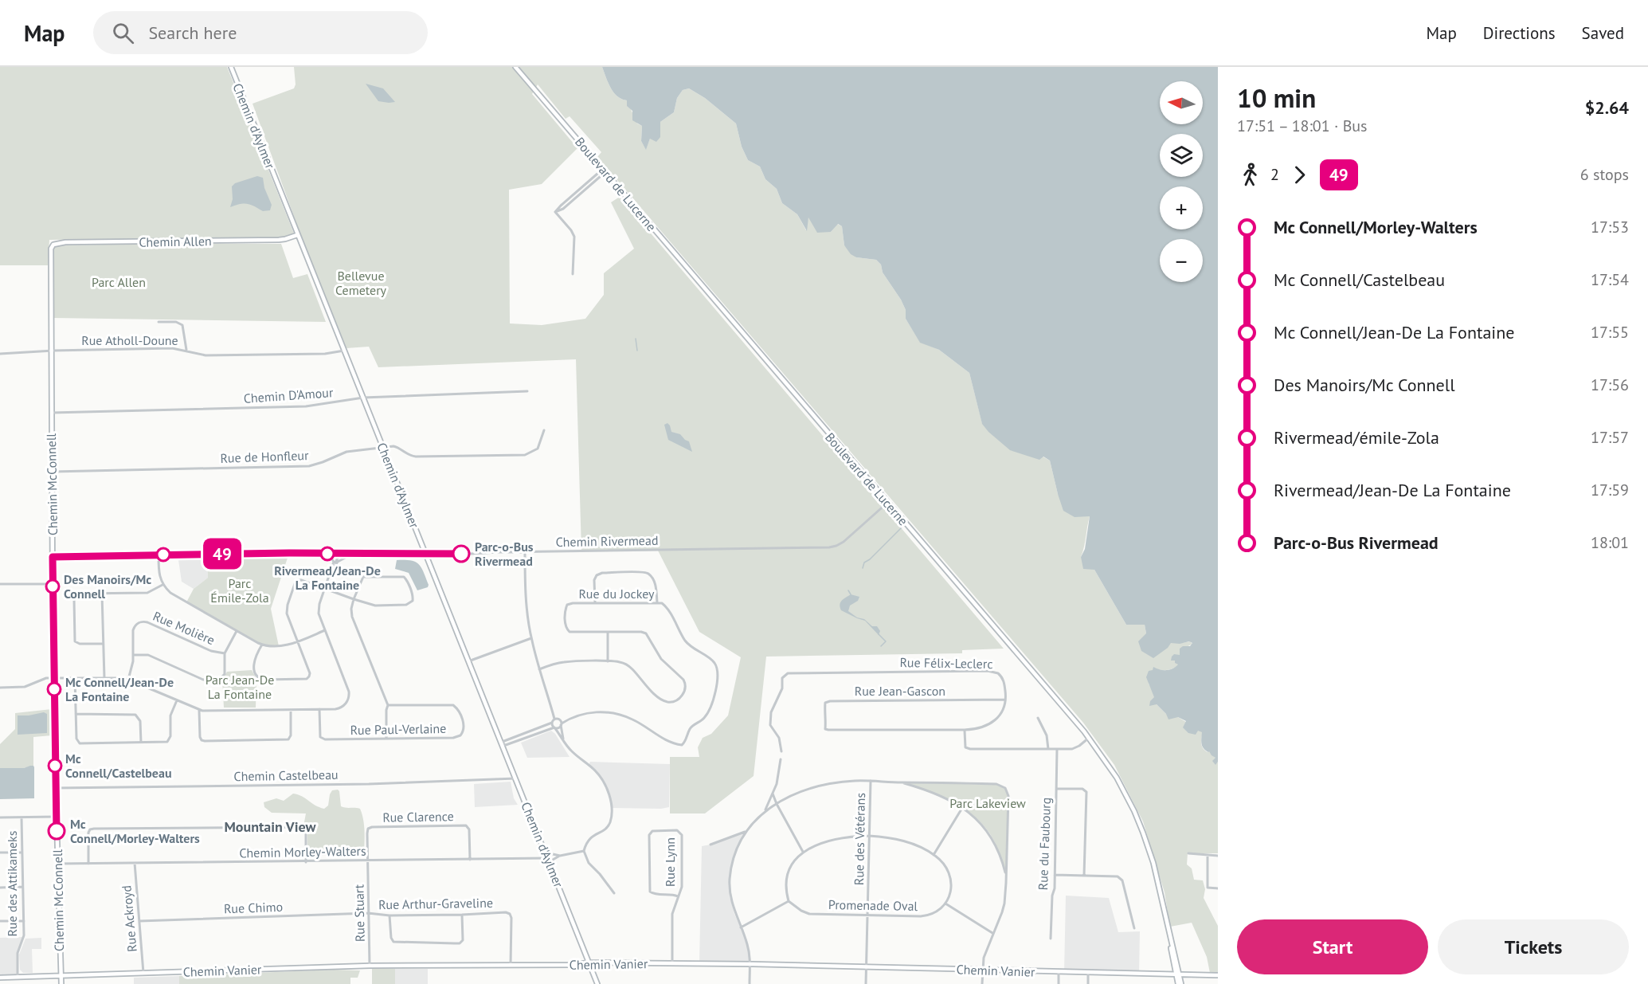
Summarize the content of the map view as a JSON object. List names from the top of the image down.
{
  "streets": {
    "main road": [
      "Chemin d'Aylmer",
      "Boulevard de Lucerne",
      "Chemin Allen",
      "Chemin McConnell",
      "Chemin Vanier"
    ],
    "street": [
      "Rue Atholl-Doune",
      "Chemin D'Amour",
      "Rue de Honfleur",
      "Chemin Rivermead",
      "Rue du Jockey",
      "Rue Molière",
      "Rue Félix-Leclerc",
      "Rue Jean-Gascon",
      "Rue Paul-Verlaine",
      "Chemin Castelbeau",
      "Rue Clarence",
      "Rue des Vétérans",
      "Rue du Faubourg",
      "Chemin Morley-Walters",
      "Rue Lynn",
      "Rue des Attikameks",
      "Rue Arthur-Graveline",
      "Promenade Oval",
      "Rue Chimo",
      "Rue Stuart",
      "Rue Ackroyd"
    ]
  },
  "crossings": [
    ["Chemin d'Aylmer", "Chemin Allen"],
    ["Chemin d'Aylmer", "Rue Atholl-Doune"],
    ["Chemin d'Aylmer", "Chemin D'Amour"],
    ["Chemin d'Aylmer", "Rue de Honfleur"],
    ["Chemin d'Aylmer", "Chemin Rivermead"],
    ["Chemin d'Aylmer", "Chemin Castelbeau"],
    ["Chemin d'Aylmer", "Chemin Morley-Walters"],
    ["Chemin d'Aylmer", "Chemin Vanier"],
    ["Boulevard de Lucerne", "Chemin Rivermead"],
    ["Boulevard de Lucerne", "Chemin Vanier"],
    ["Chemin Allen", "Chemin McConnell"],
    ["Rue Atholl-Doune", "Chemin McConnell"],
    ["Chemin D'Amour", "Chemin McConnell"],
    ["Rue de Honfleur", "Chemin McConnell"],
    ["Chemin McConnell", "Chemin Rivermead"],
    ["Chemin McConnell", "Chemin Castelbeau"],
    ["Chemin McConnell", "Chemin Morley-Walters"],
    ["Chemin McConnell", "Chemin Vanier"],
    ["Rue Félix-Leclerc", "Rue Jean-Gascon"],
    ["Rue Clarence", "Chemin Morley-Walters"],
    ["Rue Clarence", "Rue Stuart"],
    ["Rue des Vétérans", "Promenade Oval"],
    ["Rue des Vétérans", "Chemin Vanier"],
    ["Chemin Morley-Walters", "Rue Stuart"],
    ["Chemin Morley-Walters", "Rue Ackroyd"],
    ["Rue Lynn", "Chemin Vanier"],
    ["Rue des Attikameks", "Chemin Vanier"],
    ["Rue Arthur-Graveline", "Rue Chimo"],
    ["Rue Arthur-Graveline", "Rue Stuart"],
    ["Rue Arthur-Graveline", "Chemin Vanier"],
    ["Rue Chimo", "Rue Stuart"],
    ["Rue Chimo", "Rue Ackroyd"],
    ["Rue Stuart", "Chemin Vanier"],
    ["Rue Ackroyd", "Chemin Vanier"]
  ],
  "districts": ["Mountain View"],
  "parks": [
    "Bellevue Cemetery",
    "Parc Allen",
    "Parc Émile-Zola",
    "Parc Jean-De La Fontaine",
    "Parc Lakeview"
  ],
  "places": [
    "Rivermead/Jean-De La Fontaine",
    "Parc-o-Bus Rivermead",
    "Des Manoirs/Mc Connell",
    "Mc Connell/Jean-De La Fontaine",
    "Mc Connell/Castelbeau",
    "Mc Connell/Morley-Walters"
  ],
  "lines": ["bus line 49"],
  "north": "left",
  "page": {
    "header": "Map",
    "search": "Search here",
    "nav": ["Map", "Directions", "Saved"],
    "on_map": "49",
    "heading": ["10 min", "17:51 – 18:01 · Bus", "$2.64"],
    "map_buttons": ["+", "−"],
    "legs": ["2", "49", "6 stops"],
    "list": [
      {
        "name": "Mc Connell/Morley-Walters",
        "value": "17:53"
      },
      {
        "name": "Mc Connell/Castelbeau",
        "value": "17:54"
      },
      {
        "name": "Mc Connell/Jean-De La Fontaine",
        "value": "17:55"
      },
      {
        "name": "Des Manoirs/Mc Connell",
        "value": "17:56"
      },
      {
        "name": "Rivermead/émile-Zola",
        "value": "17:57"
      },
      {
        "name": "Rivermead/Jean-De La Fontaine",
        "value": "17:59"
      },
      {
        "name": "Parc-o-Bus Rivermead",
        "value": "18:01"
      }
    ],
    "buttons": ["Start", "Tickets"]
  }
}
